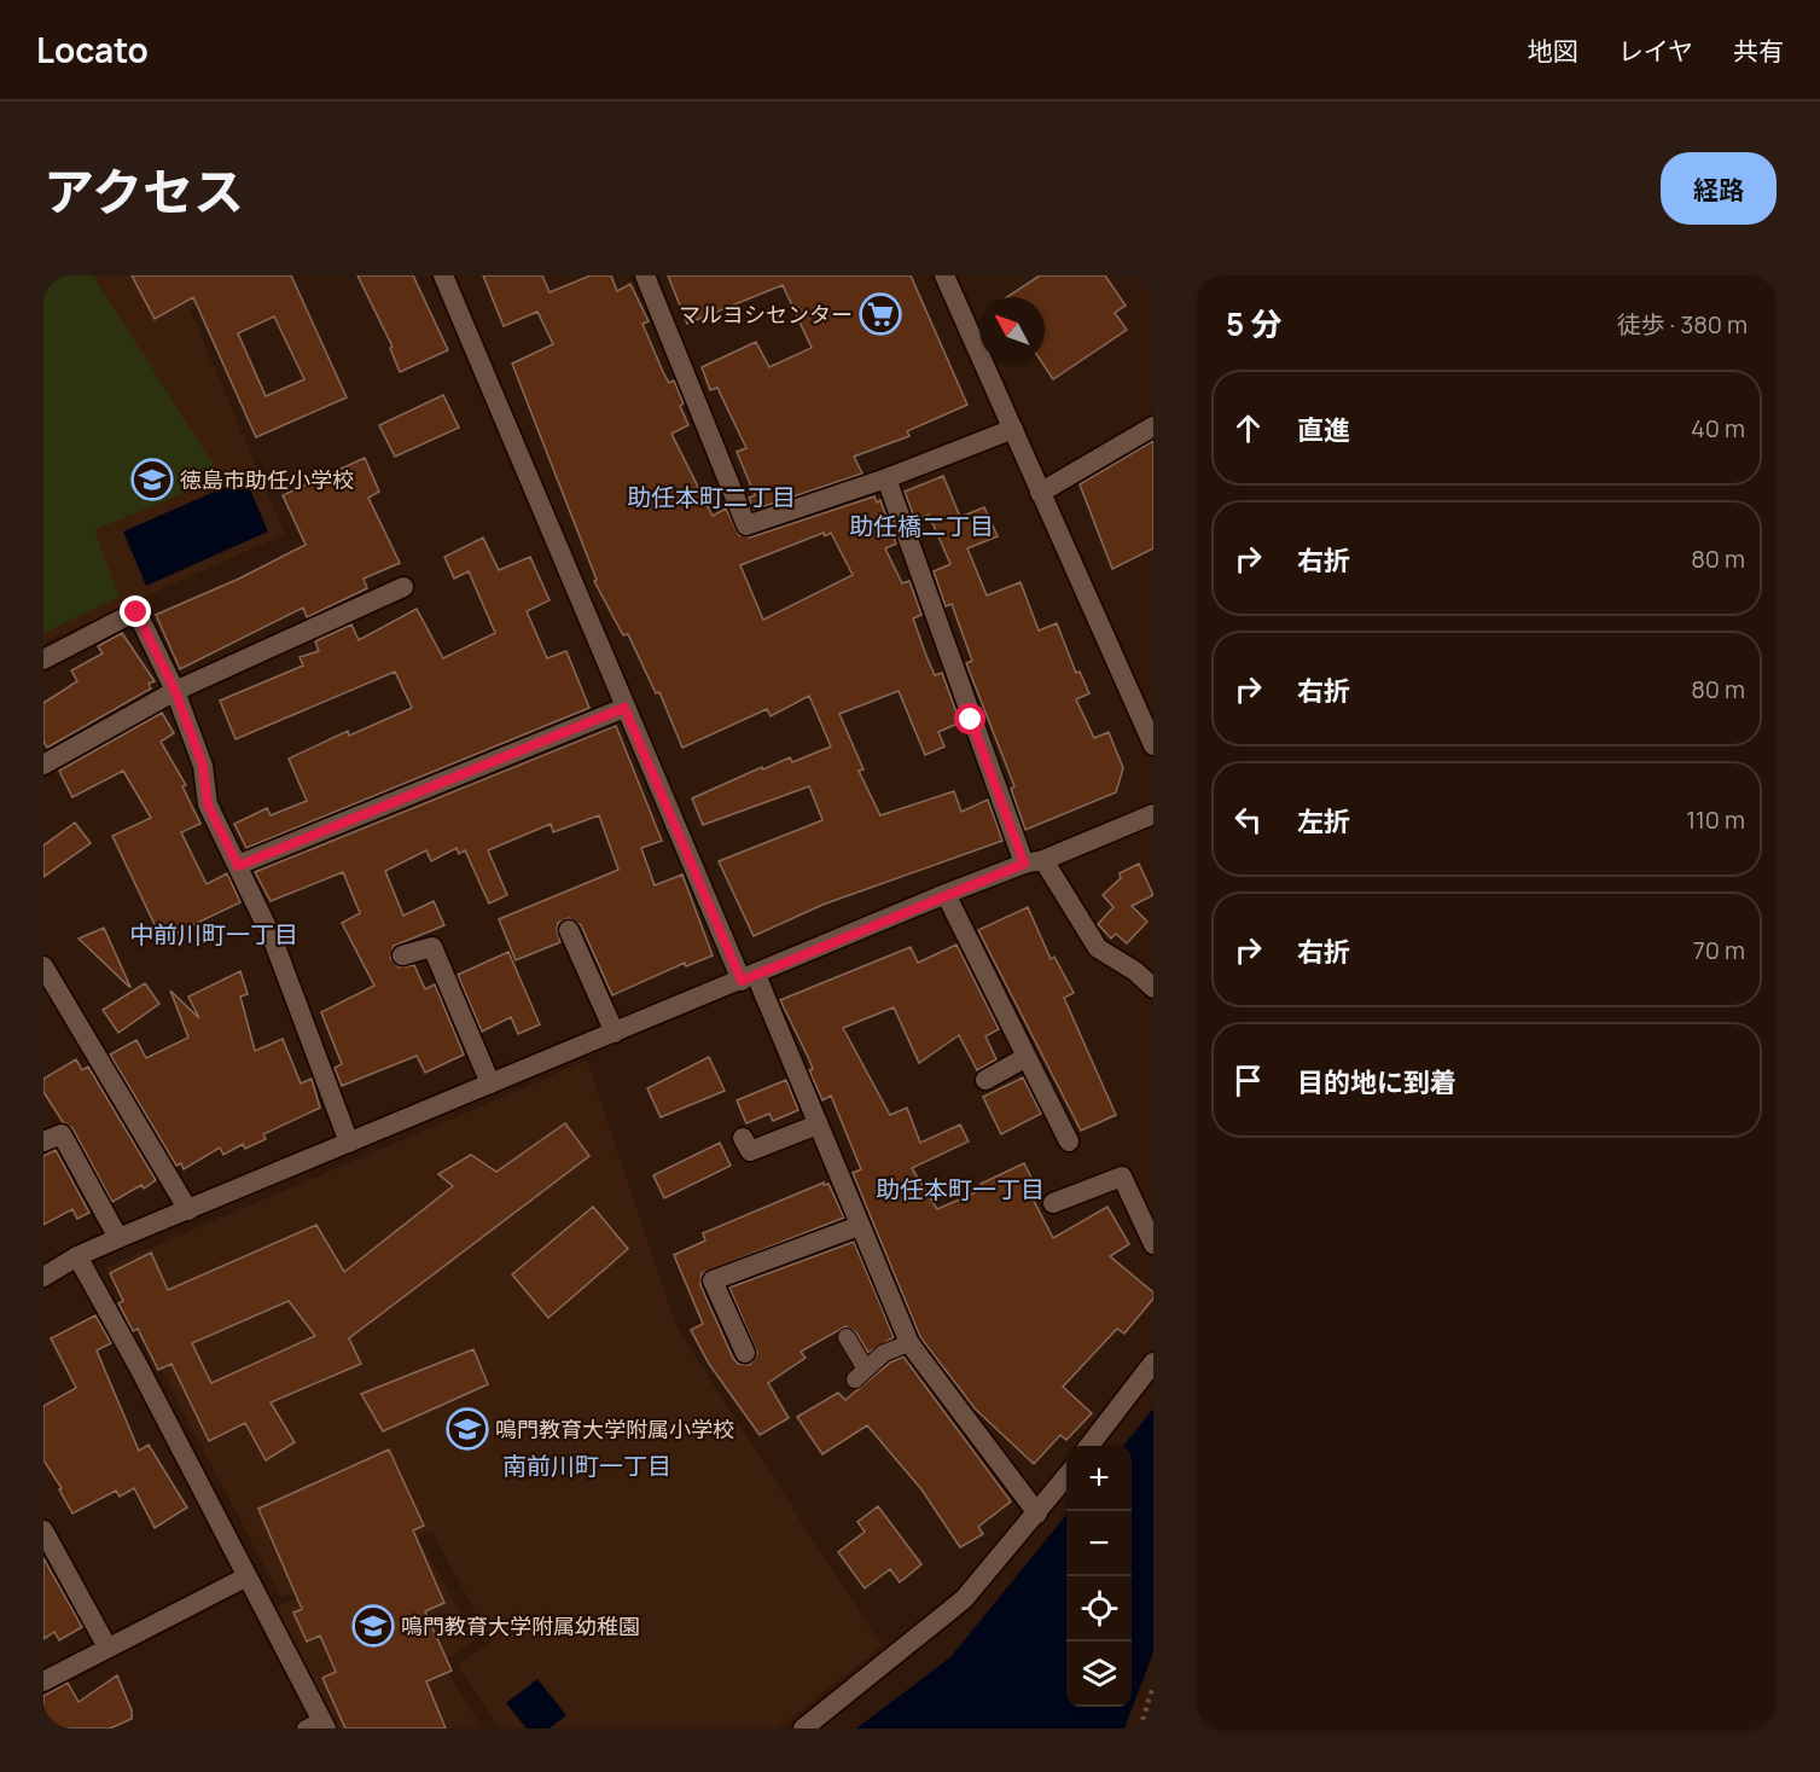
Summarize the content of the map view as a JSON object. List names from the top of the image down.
{
  "districts": [
    "助任本町二丁目",
    "助任橋二丁目",
    "中前川町一丁目",
    "助任本町一丁目",
    "南前川町一丁目"
  ],
  "places": {
    "supermarket": ["マルヨシセンター"],
    "school or university": ["徳島市助任小学校", "鳴門教育大学附属小学校", "鳴門教育大学附属幼稚園"]
  },
  "north": "top left",
  "page": {
    "header": "Locato",
    "nav": ["地図", "レイヤ", "共有"],
    "title": "アクセス",
    "buttons": "経路",
    "heading": ["5 分", "徒歩 · 380 m"],
    "list": [
      ["直進", "40 m"],
      ["右折", "80 m"],
      ["右折", "80 m"],
      ["左折", "110 m"],
      ["右折", "70 m"],
      "目的地に到着"
    ],
    "map_buttons": ["+", "−"]
  }
}
